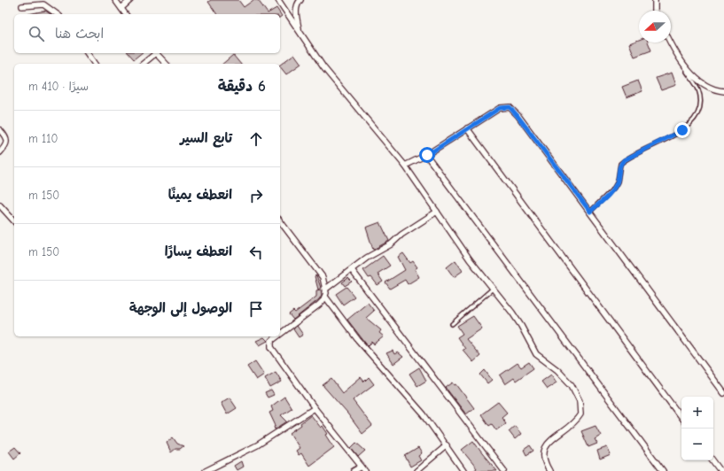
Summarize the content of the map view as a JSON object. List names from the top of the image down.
{
  "north": "left",
  "page": {
    "search": "ابحث هنا",
    "heading": ["6 دقيقة", "سيرًا · 410 m"],
    "list": [
      ["تابع السير", "110 m"],
      ["انعطف يمينًا", "150 m"],
      ["انعطف يسارًا", "150 m"],
      "الوصول إلى الوجهة"
    ],
    "map_buttons": ["+", "−"]
  }
}
